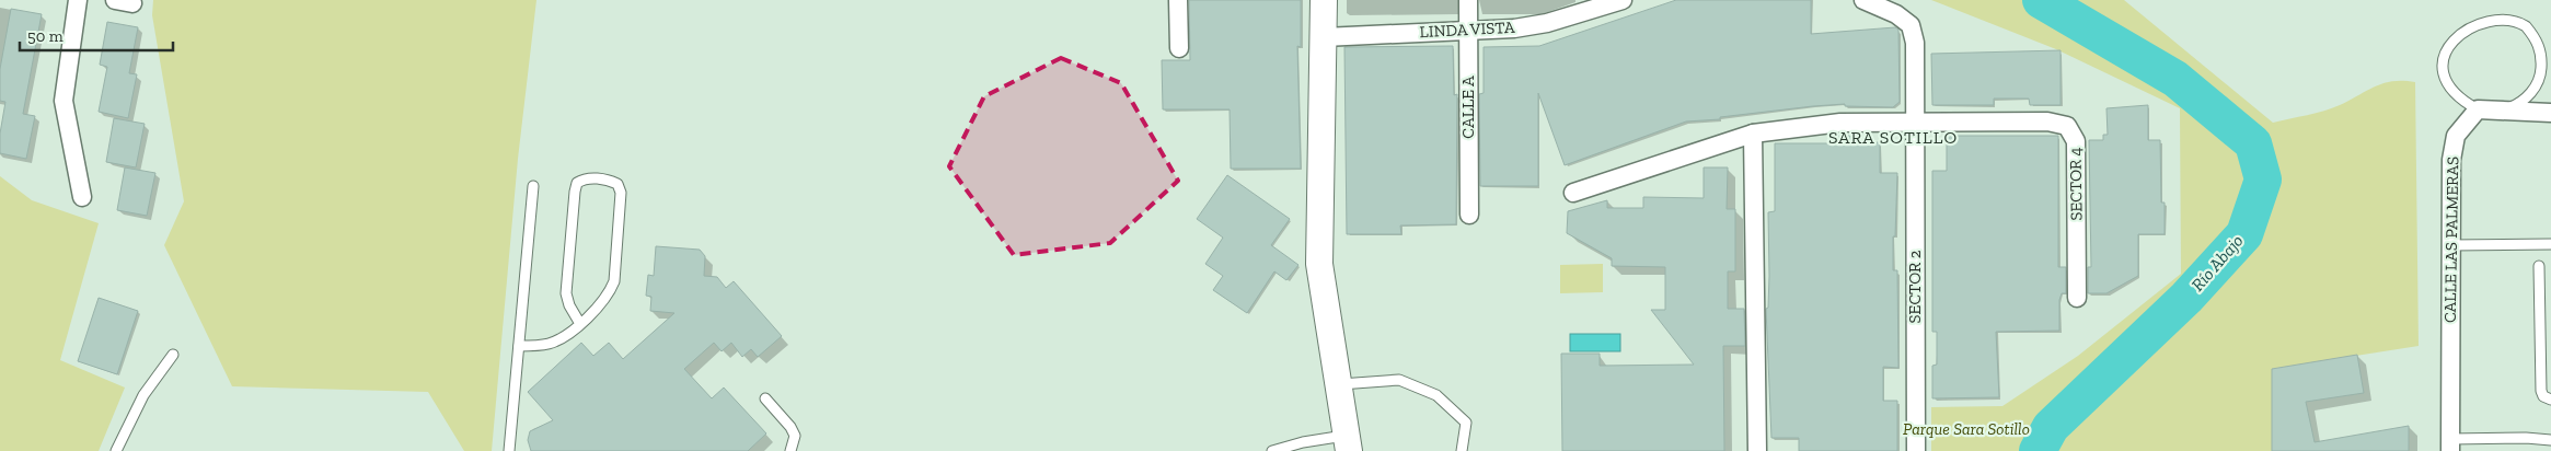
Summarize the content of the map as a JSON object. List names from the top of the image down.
{
  "streets": {
    "street": [
      "LINDA VISTA",
      "CALLE A",
      "SECTOR 4",
      "CALLE LAS PALMERAS",
      "SECTOR 2"
    ]
  },
  "crossings": [
    ["LINDA VISTA", "CALLE A"],
    ["SECTOR 4", "SECTOR 2"]
  ],
  "districts": ["SARA SOTILLO"],
  "water": ["Río Abajo"],
  "parks": ["Parque Sara Sotillo"],
  "scale_bar": "50 m"
}
